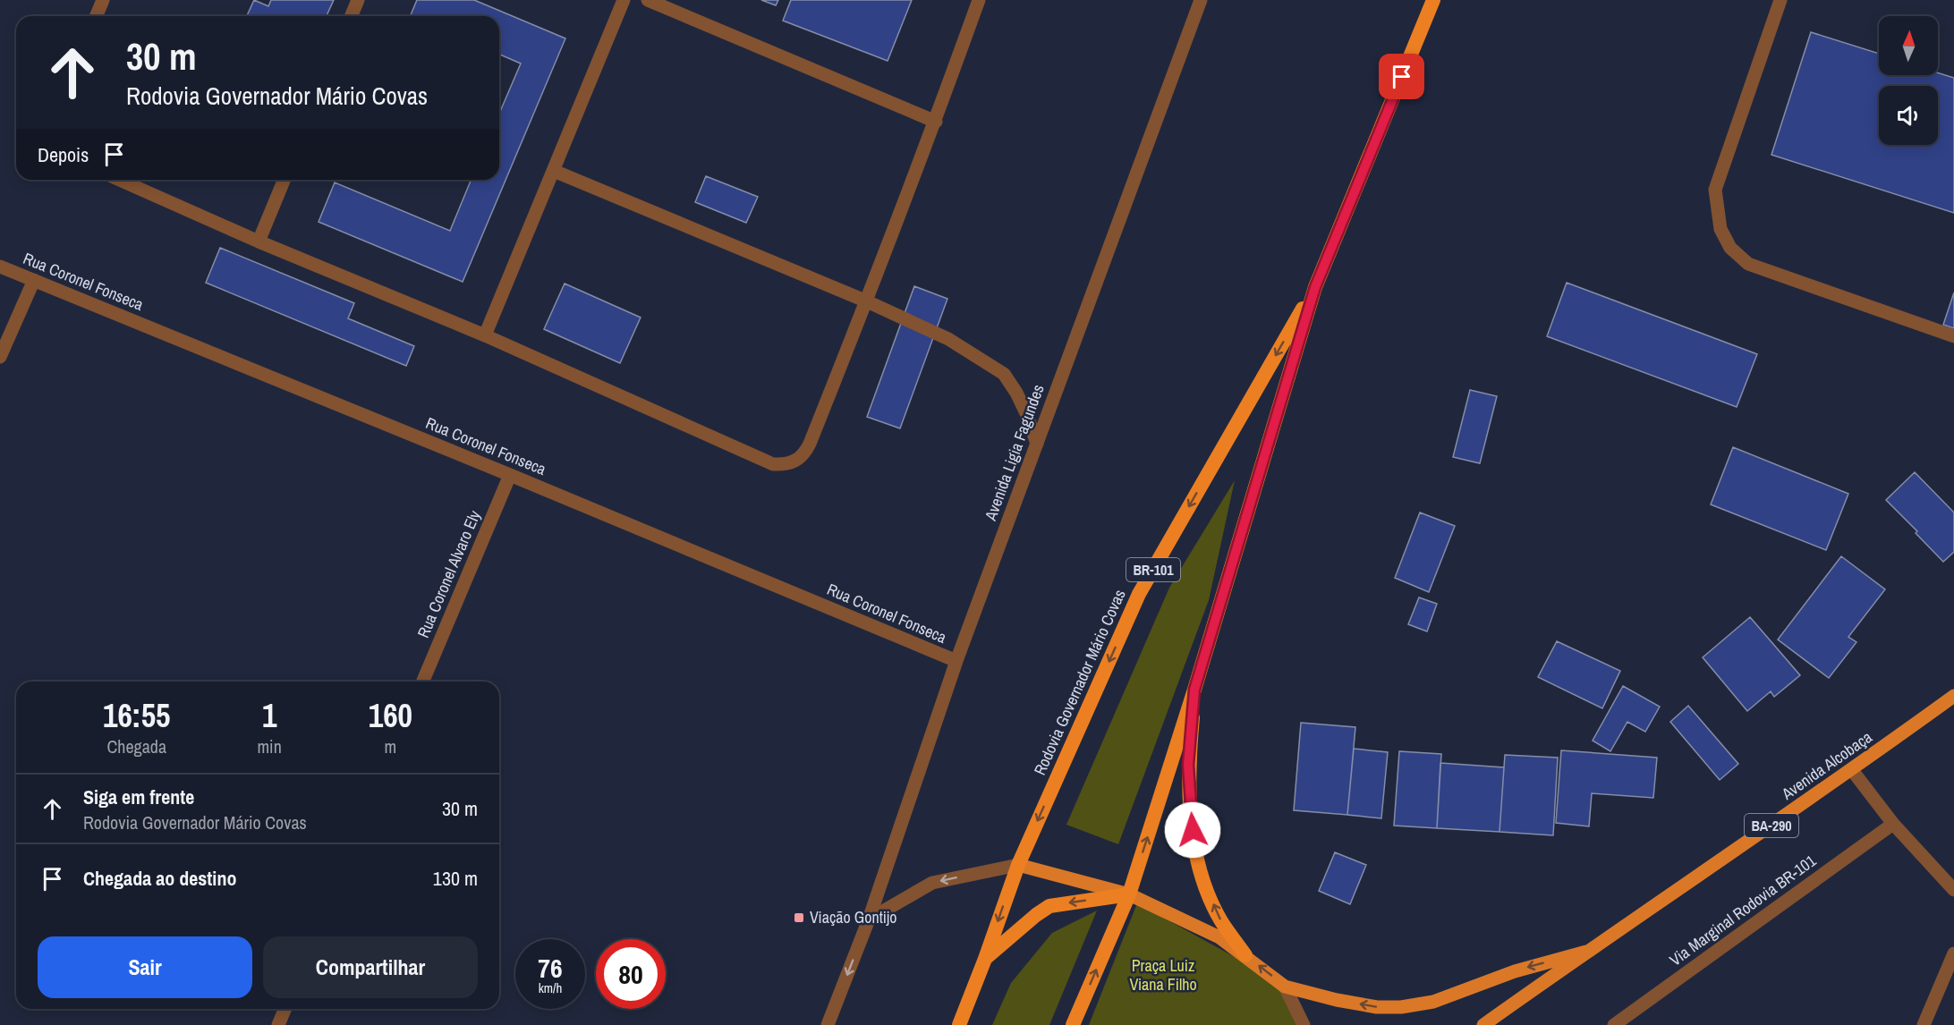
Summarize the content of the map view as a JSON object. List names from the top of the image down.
{
  "streets": {
    "highway": ["BR-101", "Rodovia Governador Mário Covas"],
    "main road": ["Avenida Alcobaça", "BA-290"],
    "street": [
      "Rua Coronel Fonseca",
      "Avenida Ligia Fagundes",
      "Rua Coronel Alvaro Ely",
      "Via Marginal Rodovia BR-101"
    ]
  },
  "crossings": [
    ["Rua Coronel Fonseca", "Avenida Ligia Fagundes"],
    ["Rua Coronel Fonseca", "Rua Coronel Alvaro Ely"]
  ],
  "one_way": ["Avenida Alcobaça"],
  "parks": ["Praça Luiz Viana Filho"],
  "places": {
    "transit": ["Viação Gontijo"]
  },
  "north": "top",
  "page": {
    "turn": ["30 m", "Rodovia Governador Mário Covas"],
    "then": "Depois",
    "eta": [
      "16:55",
      "Chegada",
      "1",
      "min",
      "160",
      "m"
    ],
    "list": [
      {
        "name": "Siga em frente",
        "note": "Rodovia Governador Mário Covas",
        "value": "30 m"
      },
      {
        "name": "Chegada ao destino",
        "value": "130 m"
      }
    ],
    "buttons": ["Sair", "Compartilhar"],
    "speed": "76 km/h",
    "limit": "80"
  }
}
